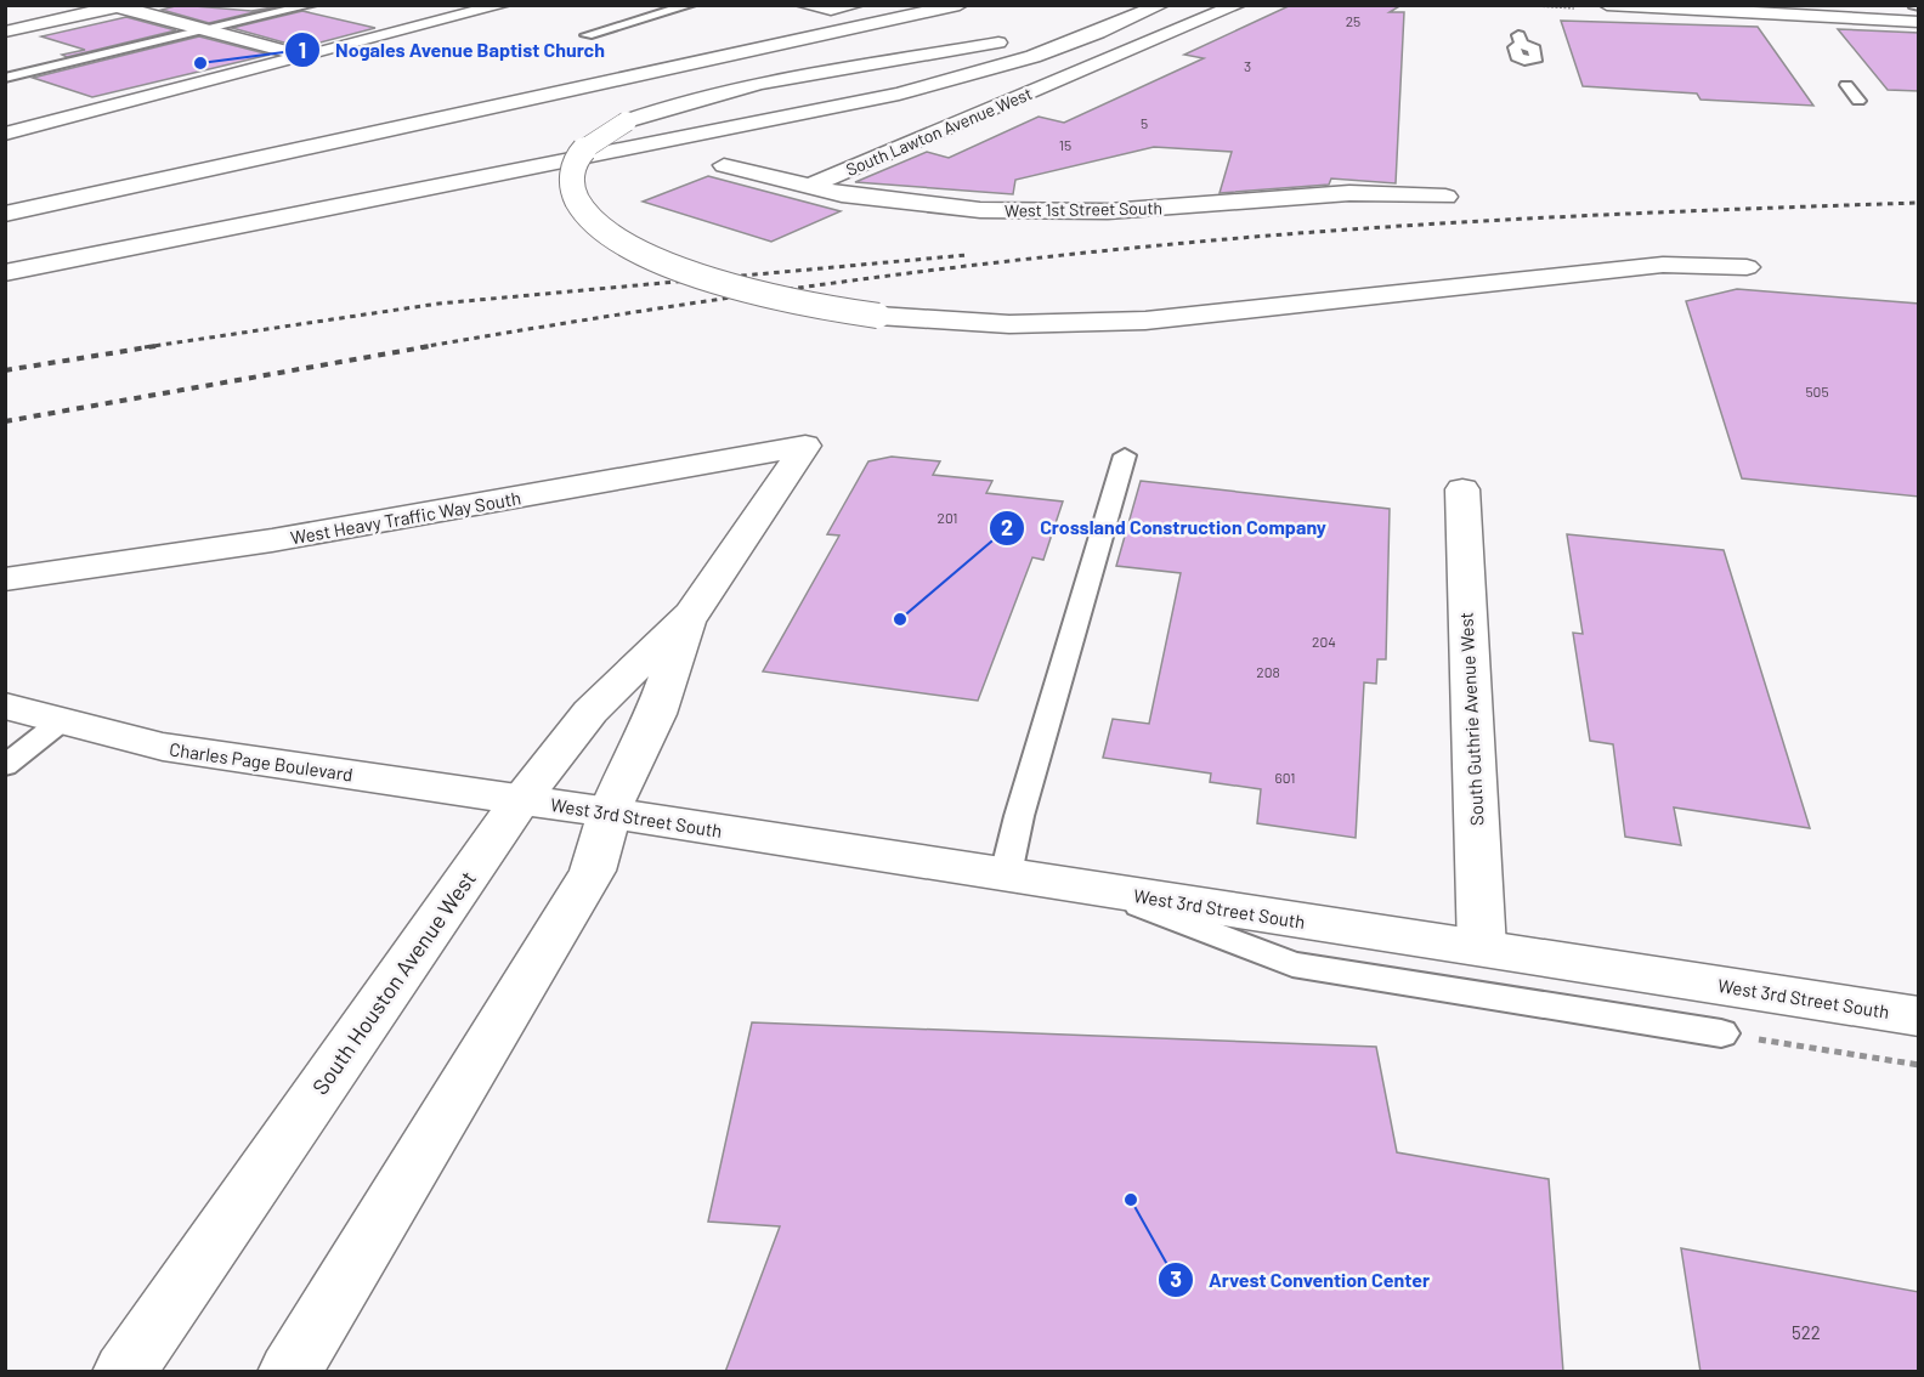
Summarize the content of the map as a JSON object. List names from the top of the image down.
{
  "streets": {
    "main road": [
      "South Lawton Avenue West",
      "West 1st Street South",
      "West Heavy Traffic Way South",
      "South Guthrie Avenue West",
      "Charles Page Boulevard",
      "West 3rd Street South",
      "South Houston Avenue West"
    ]
  },
  "crossings": [
    ["South Lawton Avenue West", "West 1st Street South"],
    ["West Heavy Traffic Way South", "South Houston Avenue West"],
    ["South Guthrie Avenue West", "West 3rd Street South"],
    ["Charles Page Boulevard", "West 3rd Street South"],
    ["Charles Page Boulevard", "South Houston Avenue West"],
    ["West 3rd Street South", "South Houston Avenue West"]
  ],
  "places": ["Nogales Avenue Baptist Church", "Crossland Construction Company", "Arvest Convention Center"],
  "house_numbers": [
    "25",
    "3",
    "5",
    "15",
    "505",
    "201",
    "204",
    "208",
    "601",
    "522"
  ]
}
